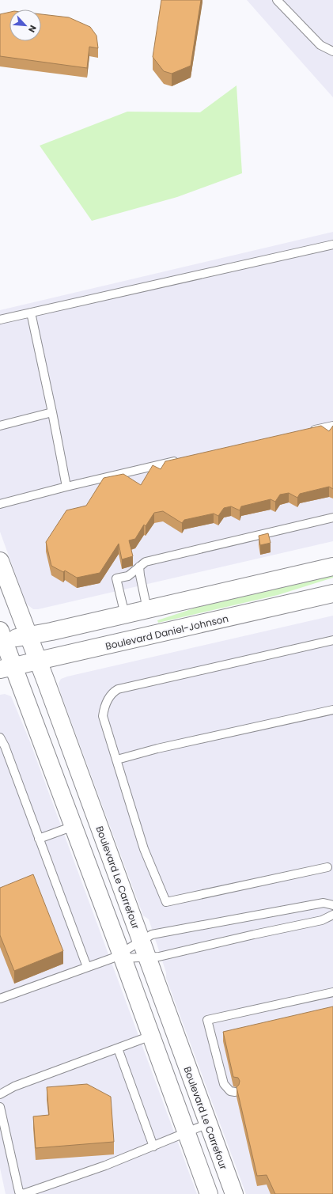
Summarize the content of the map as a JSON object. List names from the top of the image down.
{
  "streets": {
    "street": ["Boulevard Daniel-Johnson", "Boulevard Le Carrefour"]
  },
  "crossings": [
    ["Boulevard Daniel-Johnson", "Boulevard Le Carrefour"]
  ],
  "north": "bottom right"
}
